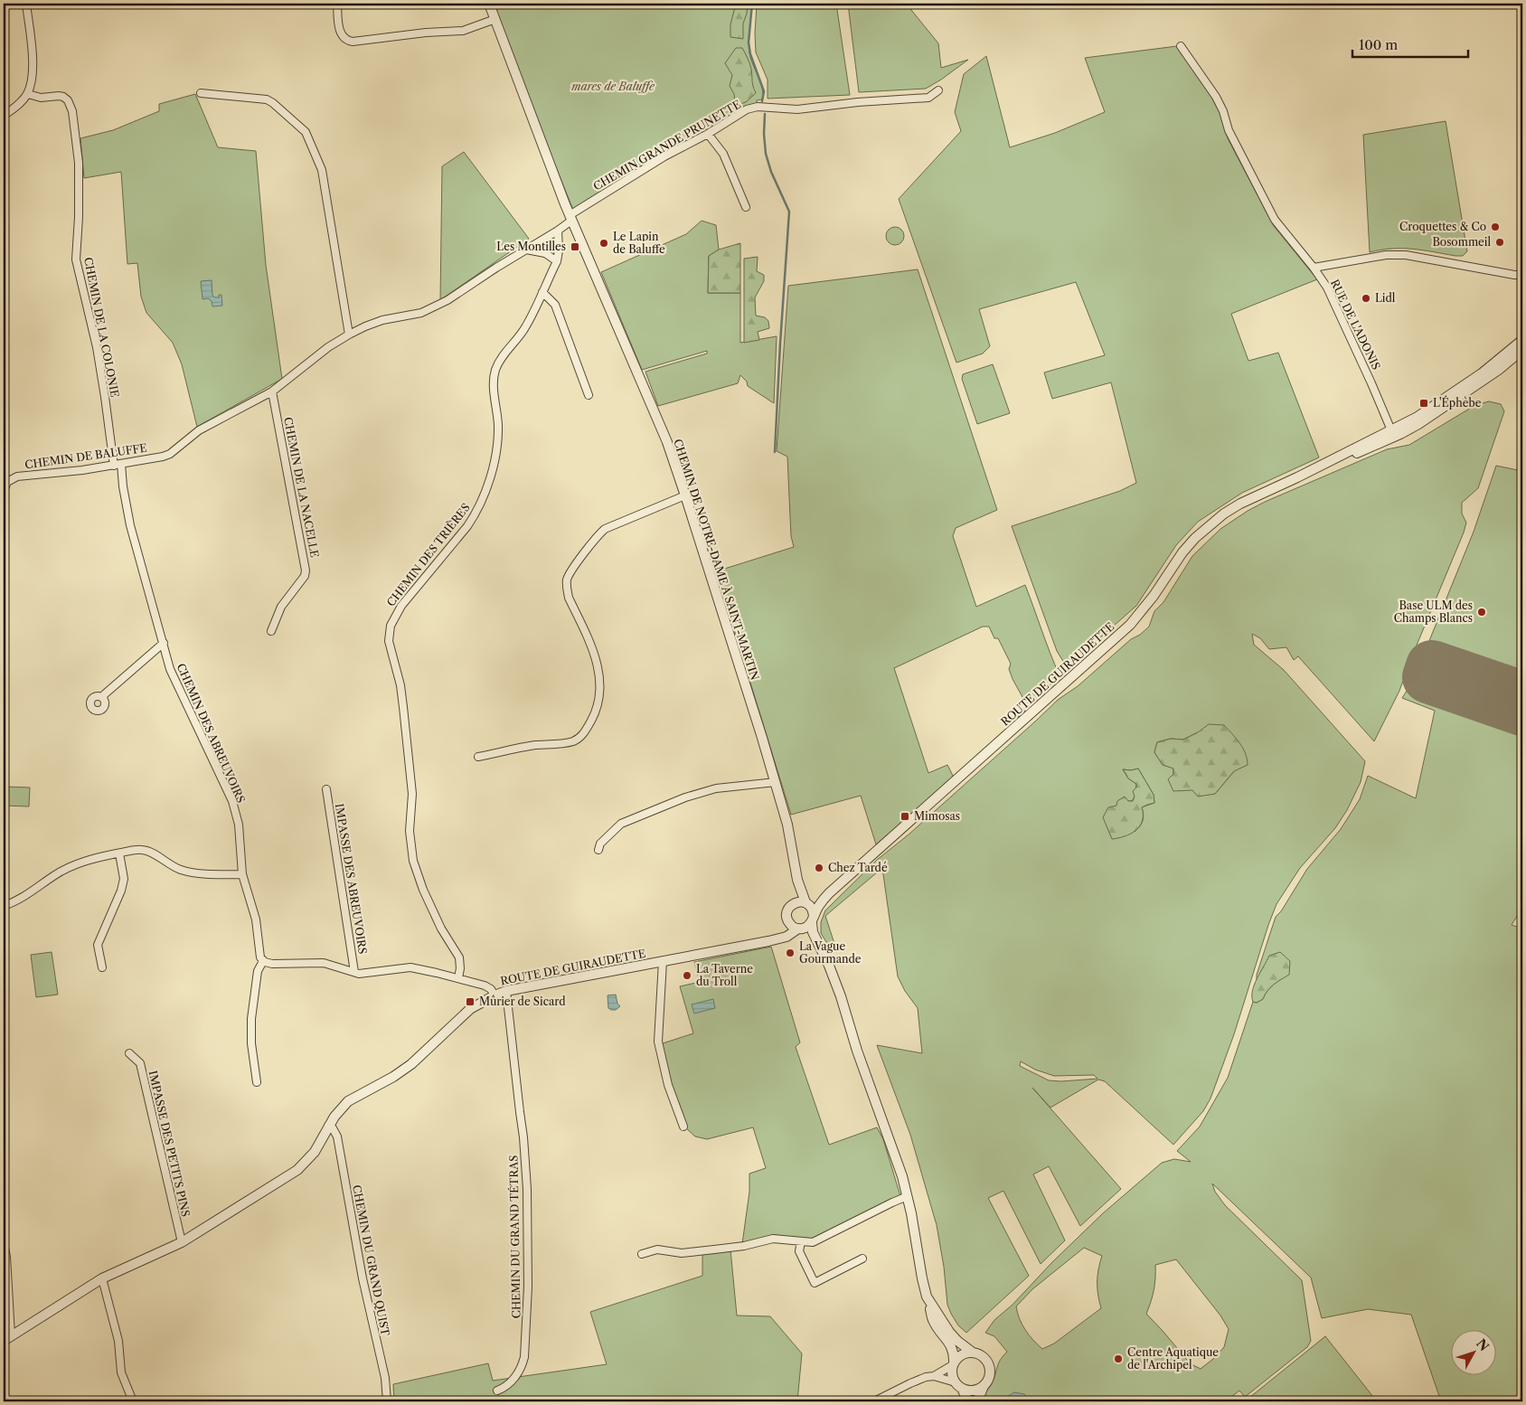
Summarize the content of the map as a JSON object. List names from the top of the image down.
{
  "streets": {
    "street": [
      "CHEMIN GRANDE PRUNETTE",
      "RUE DE L'ADONIS",
      "CHEMIN DE LA COLONIE",
      "CHEMIN DE BALUFFE",
      "CHEMIN DE LA NACELLE",
      "CHEMIN DES TRIÈRES",
      "CHEMIN DE NOTRE-DAME À SAINT-MARTIN",
      "ROUTE DE GUIRAUDETTE",
      "CHEMIN DES ABREUVOIRS",
      "IMPASSE DES ABREUVOIRS",
      "IMPASSE DES PETITS PINS",
      "CHEMIN DU GRAND TÉTRAS",
      "CHEMIN DU GRAND QUIST"
    ]
  },
  "crossings": [
    ["CHEMIN GRANDE PRUNETTE", "CHEMIN DE BALUFFE"],
    ["CHEMIN GRANDE PRUNETTE", "CHEMIN DE NOTRE-DAME À SAINT-MARTIN"],
    ["RUE DE L'ADONIS", "ROUTE DE GUIRAUDETTE"],
    ["CHEMIN DE LA COLONIE", "CHEMIN DE BALUFFE"],
    ["CHEMIN DE LA COLONIE", "CHEMIN DES ABREUVOIRS"],
    ["CHEMIN DE BALUFFE", "CHEMIN DE LA NACELLE"],
    ["CHEMIN DE BALUFFE", "CHEMIN DES TRIÈRES"],
    ["CHEMIN DE BALUFFE", "CHEMIN DE NOTRE-DAME À SAINT-MARTIN"],
    ["CHEMIN DE BALUFFE", "CHEMIN DES ABREUVOIRS"],
    ["CHEMIN DE NOTRE-DAME À SAINT-MARTIN", "ROUTE DE GUIRAUDETTE"],
    ["ROUTE DE GUIRAUDETTE", "IMPASSE DES PETITS PINS"],
    ["ROUTE DE GUIRAUDETTE", "CHEMIN DU GRAND TÉTRAS"],
    ["ROUTE DE GUIRAUDETTE", "CHEMIN DU GRAND QUIST"]
  ],
  "parks": ["mares de Baluffe"],
  "places": {
    "other": [
      "Croquettes & Co",
      "Bosommeil",
      "Le Lapin de Baluffe",
      "Lidl",
      "Base ULM des Champs Blancs",
      "Chez Tardé",
      "La Vague Gourmande",
      "La Taverne du Troll",
      "Centre Aquatique de l'Archipel"
    ],
    "transit": [
      "Les Montilles",
      "L'Éphèbe",
      "Mimosas",
      "Mûrier de Sicard"
    ]
  },
  "scale_bar": "100 m",
  "north": "top right"
}
